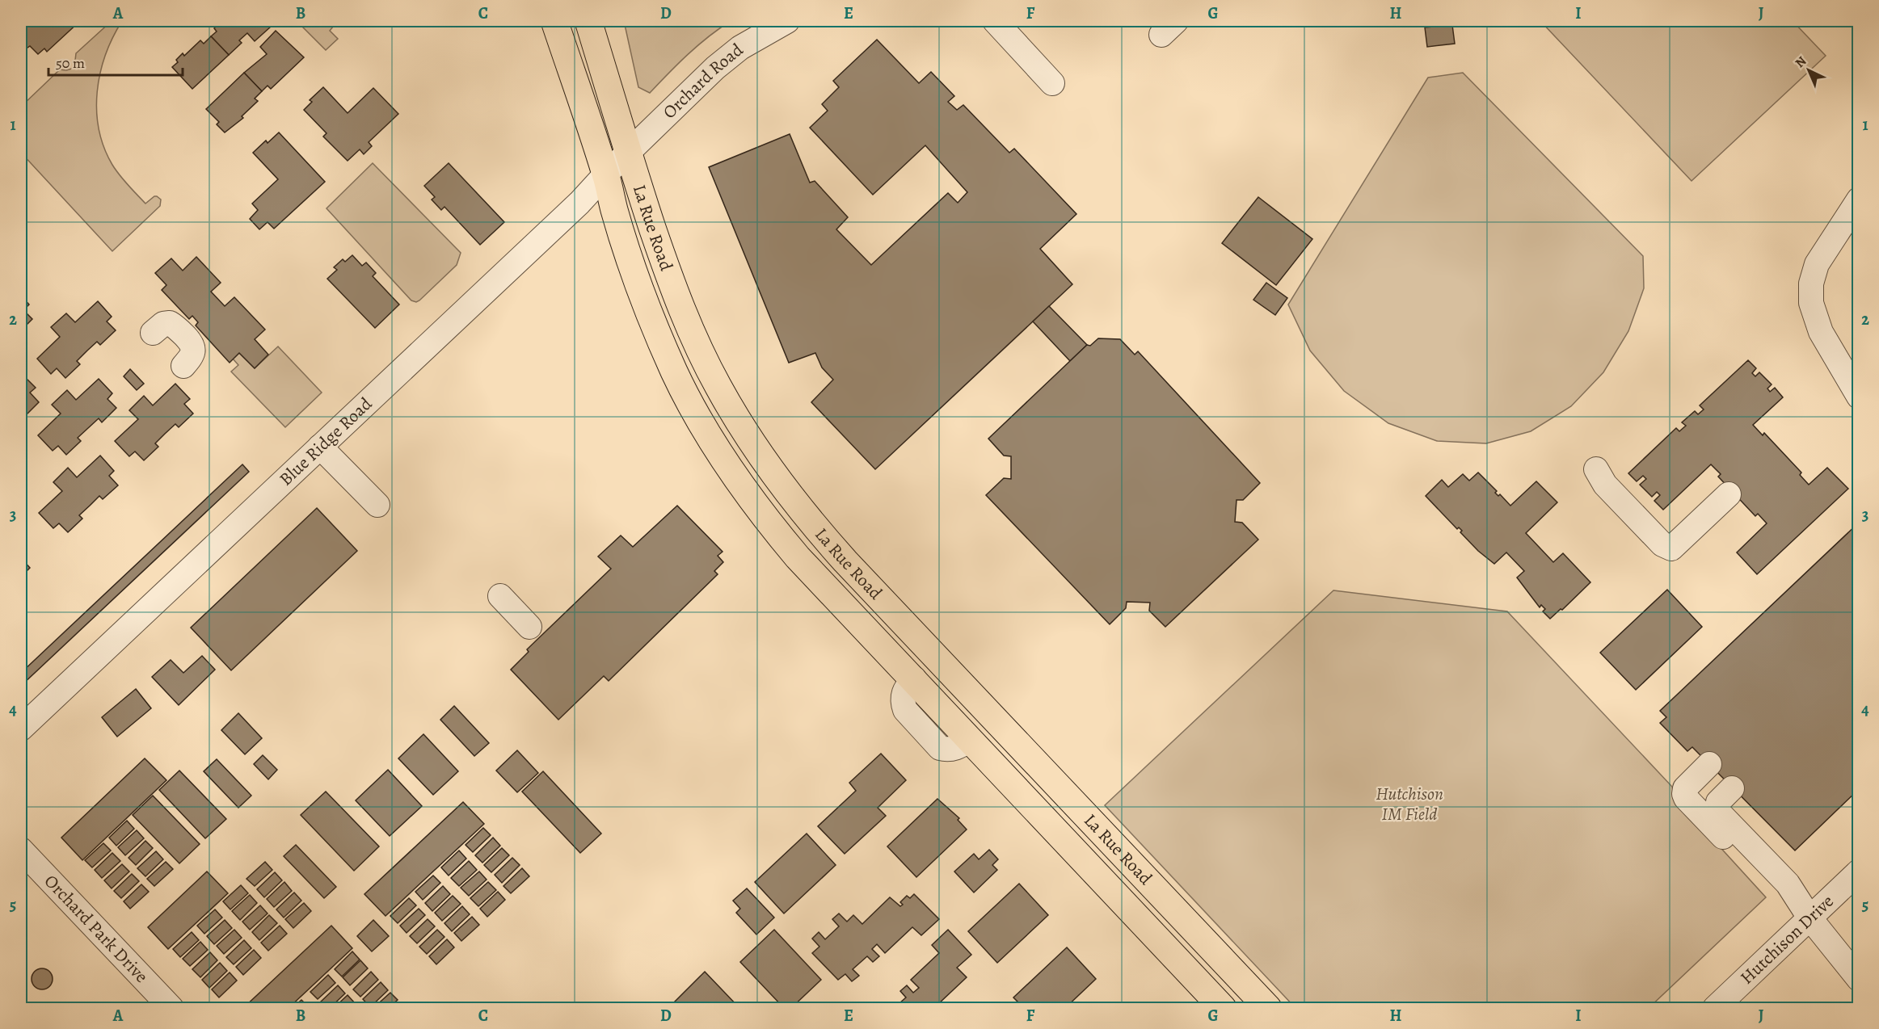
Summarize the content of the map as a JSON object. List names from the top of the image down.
{
  "streets": {
    "main road": ["La Rue Road"],
    "street": [
      "Orchard Road",
      "Blue Ridge Road",
      "Orchard Park Drive",
      "Hutchison Drive"
    ]
  },
  "crossings": [
    ["Orchard Road", "La Rue Road"],
    ["Orchard Road", "Blue Ridge Road"],
    ["La Rue Road", "Blue Ridge Road"]
  ],
  "parks": ["Hutchison IM Field"],
  "scale_bar": "50 m",
  "north": "top left",
  "grid": {
    "columns": [
      "A",
      "B",
      "C",
      "D",
      "E",
      "F",
      "G",
      "H",
      "I",
      "J"
    ],
    "rows": [
      "1",
      "2",
      "3",
      "4",
      "5"
    ]
  }
}
